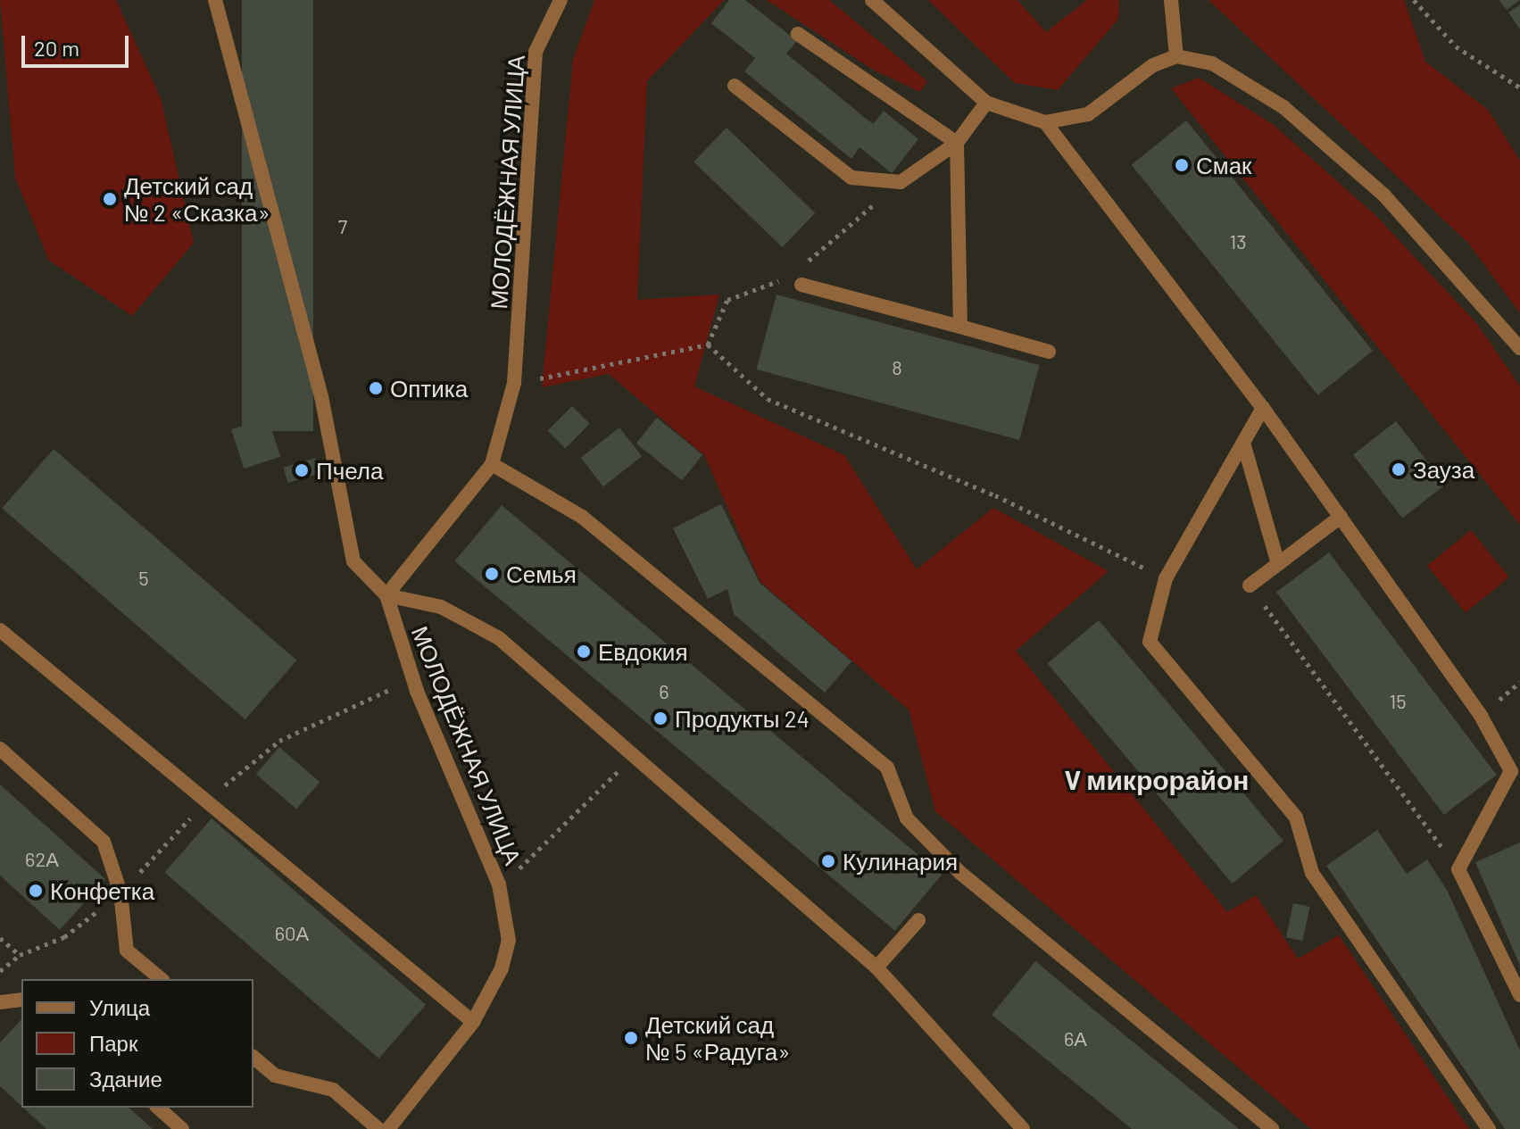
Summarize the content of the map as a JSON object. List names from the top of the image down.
{
  "streets": {
    "street": ["МОЛОДЁЖНАЯ УЛИЦА"]
  },
  "districts": ["V микрорайон"],
  "places": [
    "Смак",
    "Детский сад № 2 «Сказка»",
    "Оптика",
    "Зауза",
    "Пчела",
    "Семья",
    "Евдокия",
    "Продукты 24",
    "Кулинария",
    "Конфетка",
    "Детский сад № 5 «Радуга»"
  ],
  "house_numbers": [
    "7",
    "13",
    "8",
    "5",
    "6",
    "15",
    "62А",
    "60А",
    "6А"
  ],
  "legend": ["Улица", "Парк", "Здание"],
  "scale_bar": "20 m"
}
